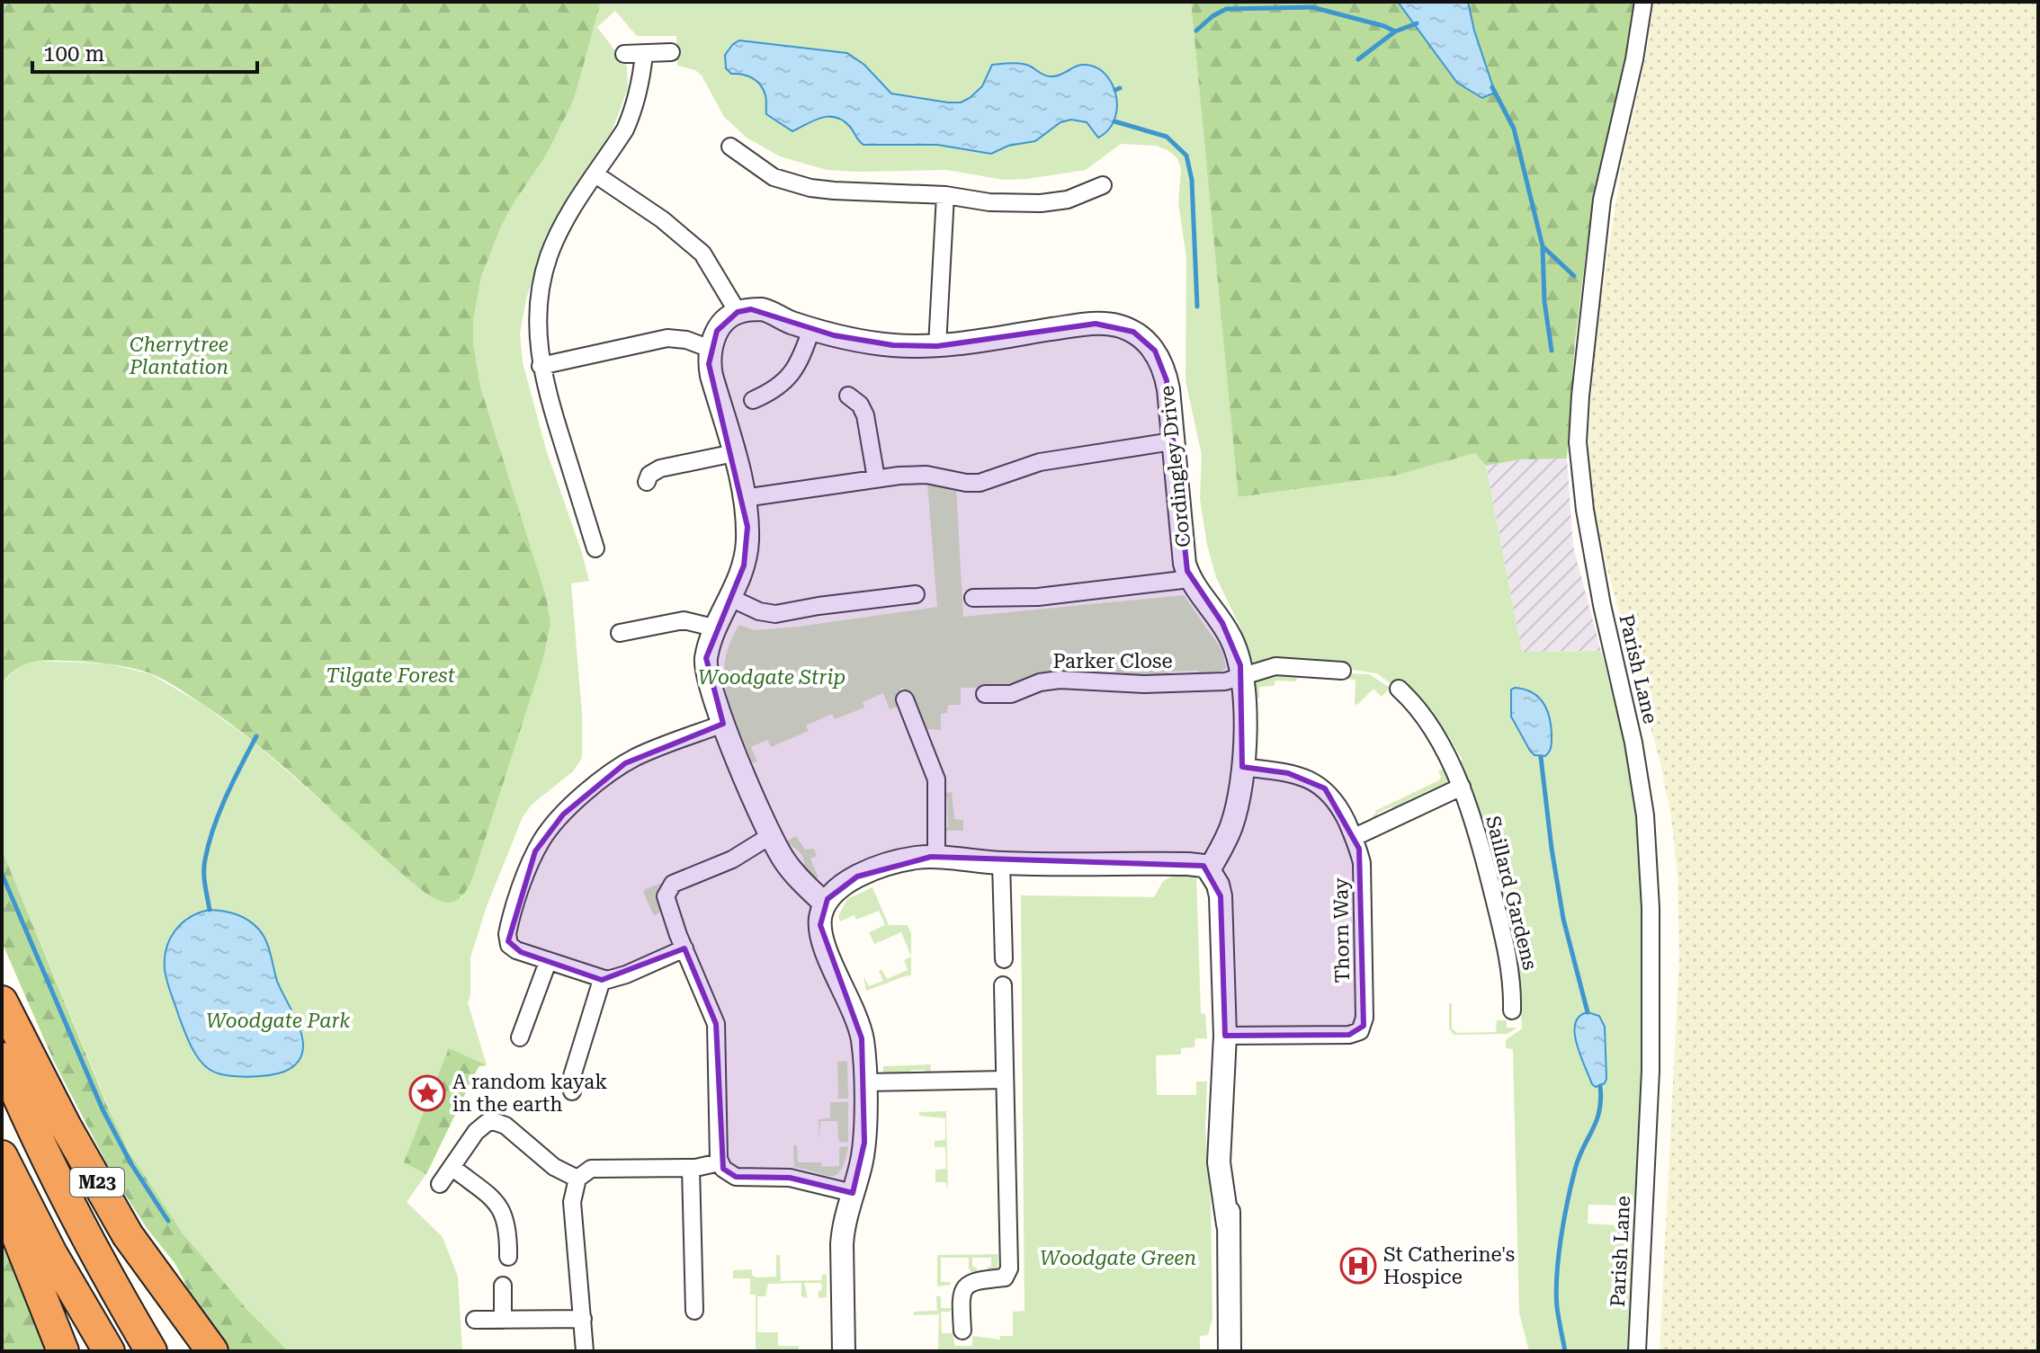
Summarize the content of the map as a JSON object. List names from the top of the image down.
{
  "streets": {
    "highway": ["M23"],
    "street": [
      "Cordingley Drive",
      "Parker Close",
      "Parish Lane",
      "Saillard Gardens",
      "Thorn Way"
    ]
  },
  "crossings": [
    ["Cordingley Drive", "Parker Close"],
    ["Cordingley Drive", "Thorn Way"]
  ],
  "parks": [
    "Cherrytree Plantation",
    "Tilgate Forest",
    "Woodgate Strip",
    "Woodgate Park",
    "Woodgate Green"
  ],
  "places": {
    "place": ["A random kayak in the earth"],
    "hospital": ["St Catherine's Hospice"]
  },
  "scale_bar": "100 m"
}
